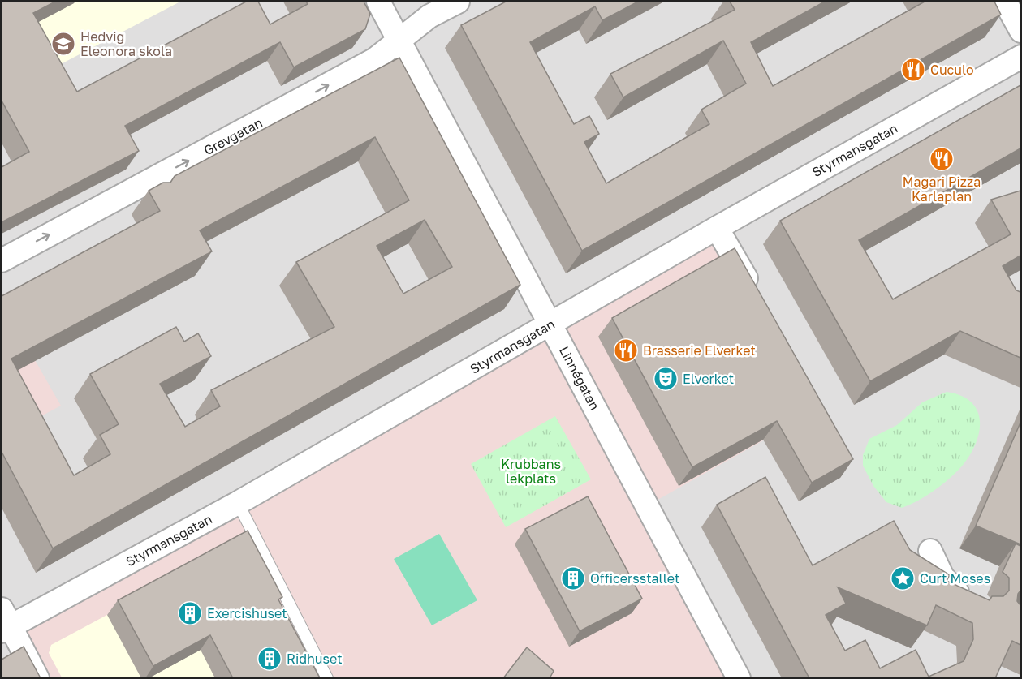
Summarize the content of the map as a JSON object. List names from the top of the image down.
{
  "streets": {
    "street": ["Grevgatan", "Styrmansgatan", "Linnégatan"]
  },
  "crossings": [
    ["Grevgatan", "Linnégatan"],
    ["Styrmansgatan", "Linnégatan"]
  ],
  "one_way": ["Grevgatan"],
  "parks": ["Krubbans lekplats"],
  "places": {
    "school or university": ["Hedvig Eleonora skola"],
    "restaurant": ["Cuculo", "Magari Pizza Karlaplan", "Brasserie Elverket"],
    "theatre": ["Elverket"],
    "building": ["Officersstallet", "Exercishuset", "Ridhuset"],
    "place": ["Curt Moses"]
  }
}
